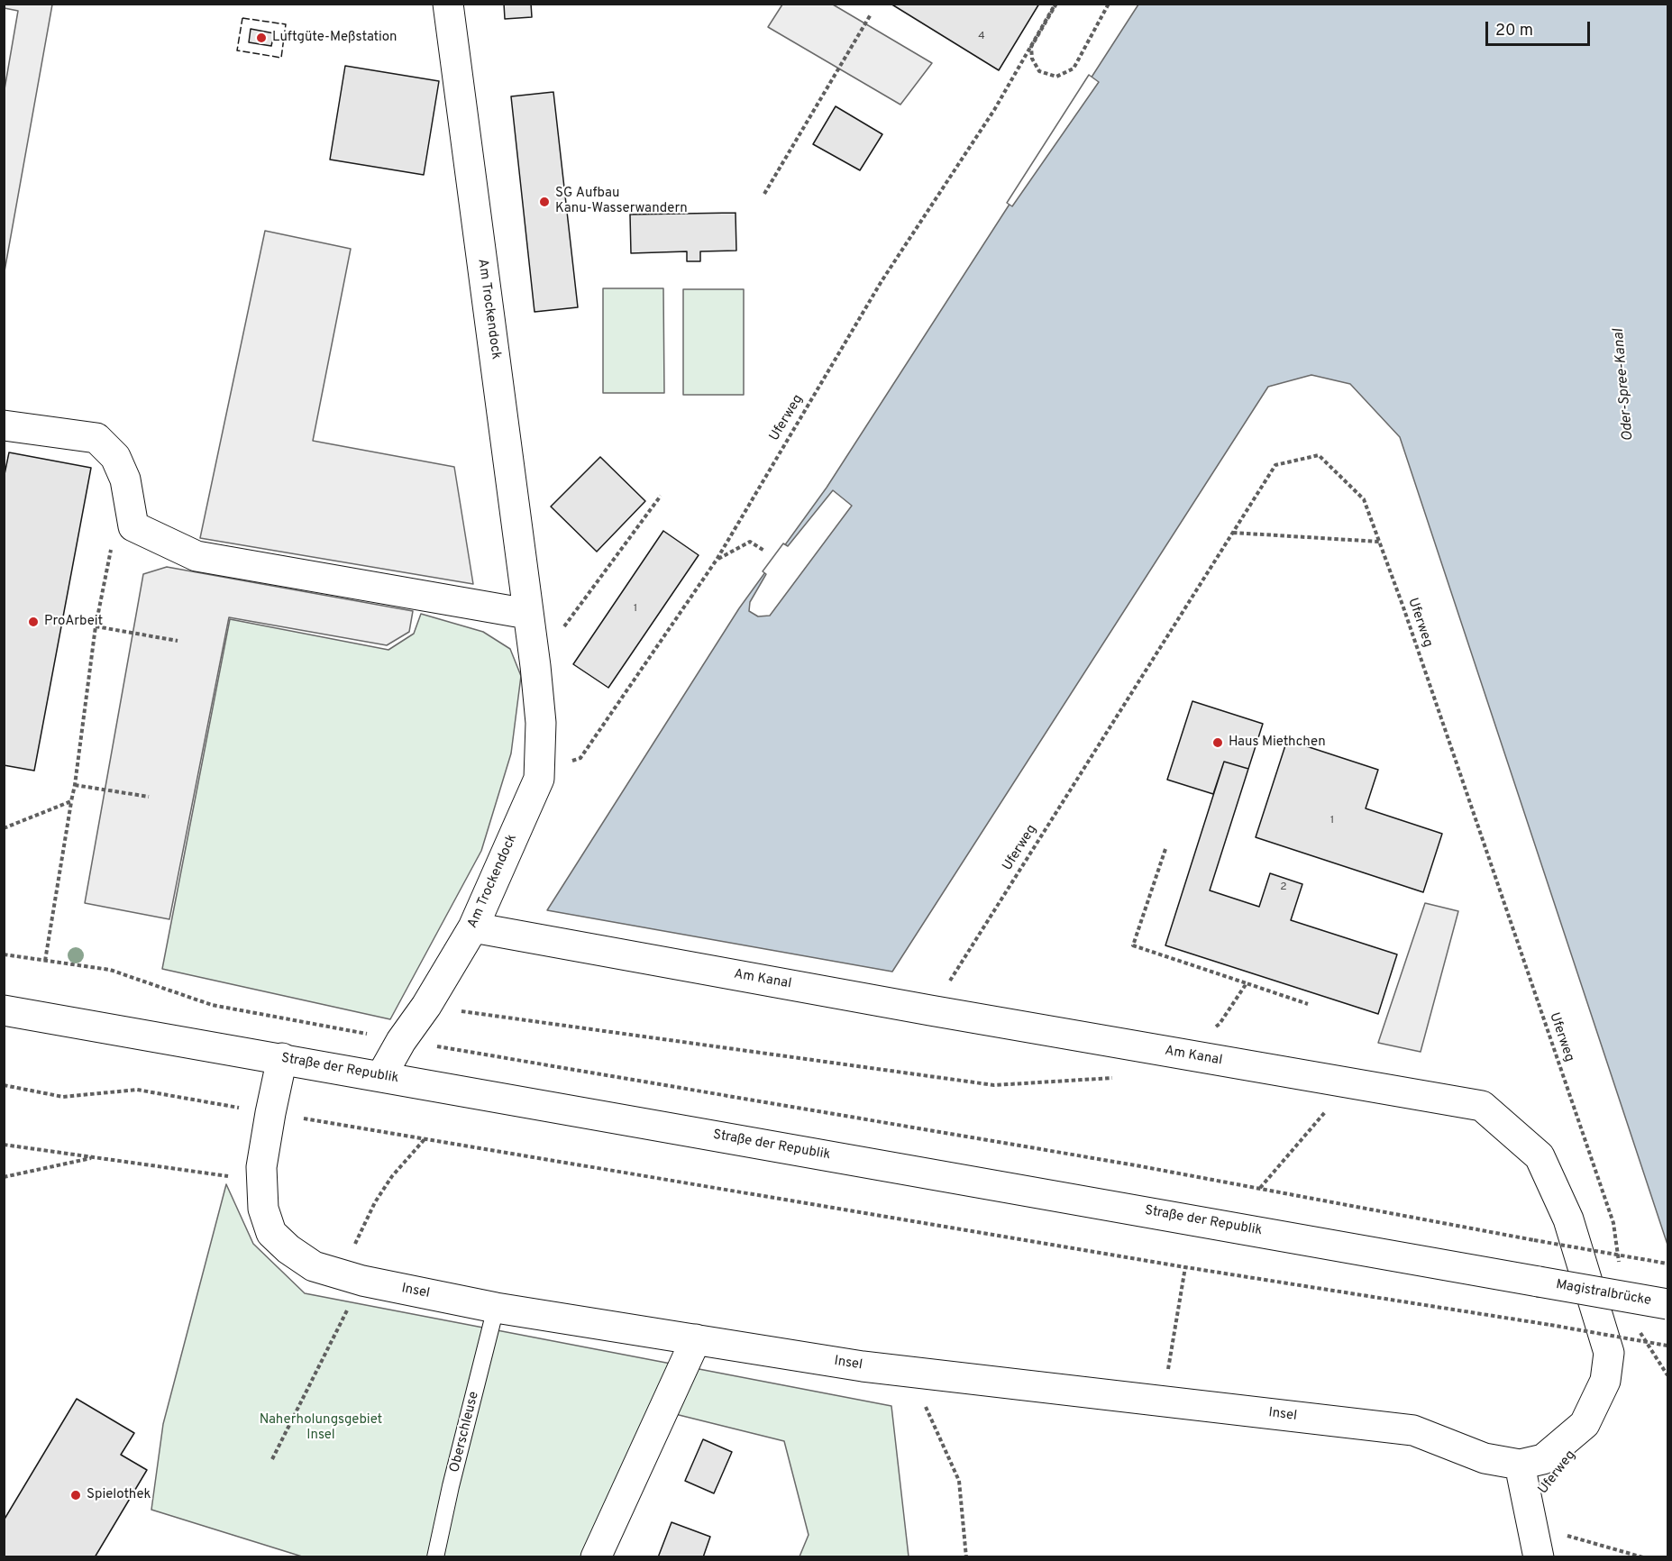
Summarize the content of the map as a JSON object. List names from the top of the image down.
{
  "streets": {
    "street": [
      "Am Trockendock",
      "Am Kanal",
      "Straße der Republik",
      "Insel",
      "Magistralbrücke"
    ],
    "lane": ["Oberschleuse"],
    "path": ["Uferweg"]
  },
  "crossings": [
    ["Am Trockendock", "Uferweg"],
    ["Am Trockendock", "Am Kanal"],
    ["Am Trockendock", "Straße der Republik"],
    ["Uferweg", "Am Kanal"],
    ["Am Kanal", "Insel"],
    ["Straße der Republik", "Insel"],
    ["Straße der Republik", "Magistralbrücke"],
    ["Insel", "Oberschleuse"]
  ],
  "water": ["Oder-Spree-Kanal"],
  "parks": ["Naherholungsgebiet Insel"],
  "places": [
    "Luftgüte-Meßstation",
    "SG Aufbau Kanu-Wasserwandern",
    "ProArbeit",
    "Haus Miethchen",
    "Spielothek"
  ],
  "house_numbers": [
    "4",
    "1",
    "1",
    "2"
  ],
  "scale_bar": "20 m"
}
